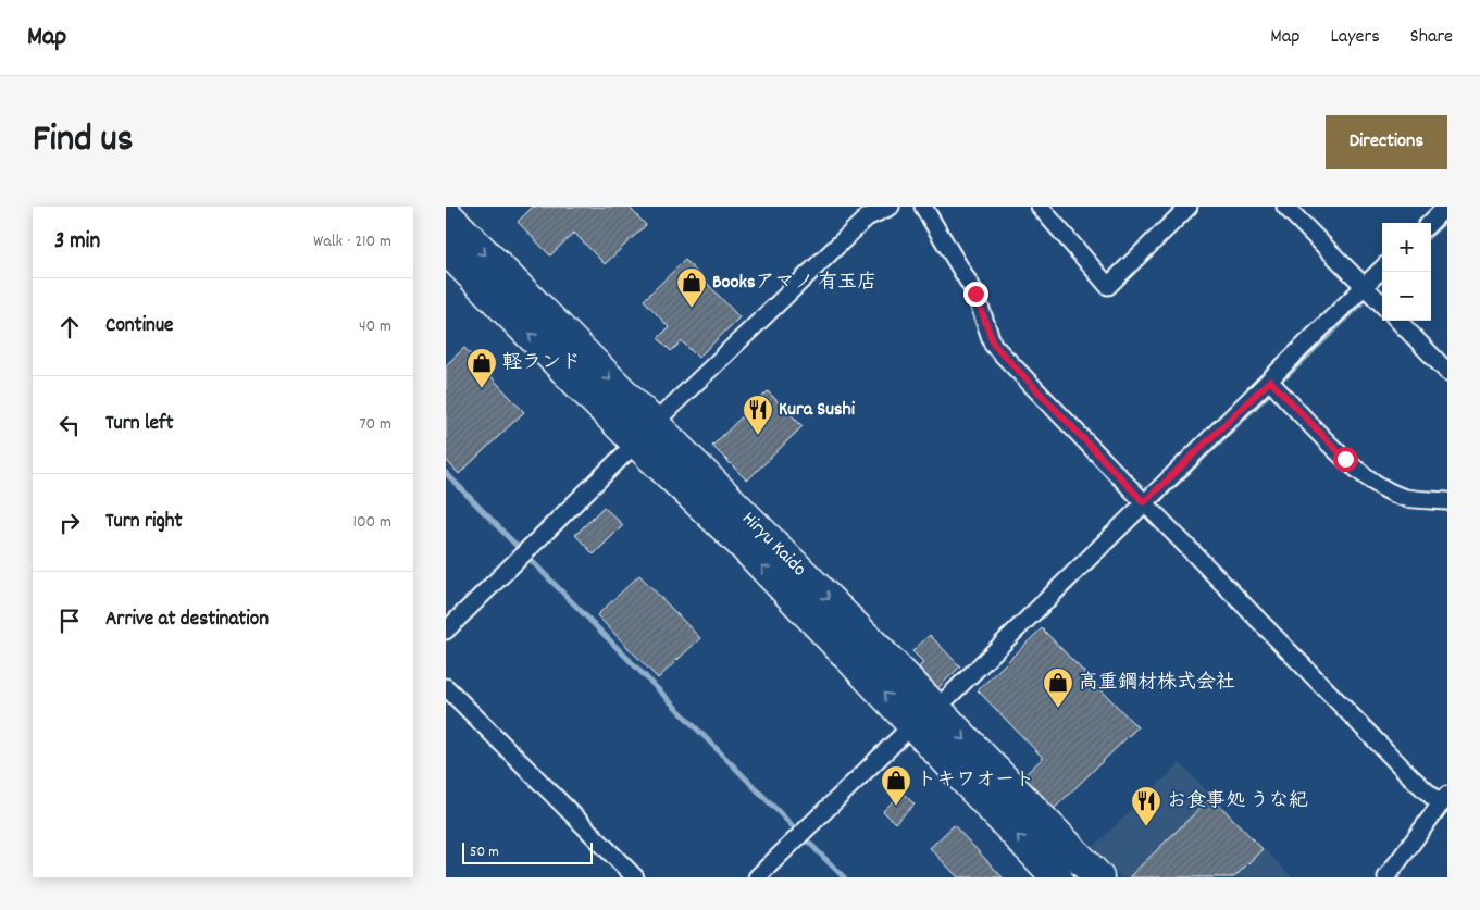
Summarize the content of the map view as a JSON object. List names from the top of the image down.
{
  "streets": {
    "highway": ["Hiryu Kaido"]
  },
  "places": {
    "shop": [
      "Booksアマノ 有玉店",
      "軽ランド",
      "高重鋼材株式会社",
      "トキワオート"
    ],
    "restaurant": ["Kura Sushi", "お食事処 うな紀"]
  },
  "scale_bar": "50 m",
  "page": {
    "header": "Map",
    "nav": ["Map", "Layers", "Share"],
    "title": "Find us",
    "buttons": "Directions",
    "heading": ["3 min", "Walk · 210 m"],
    "map_buttons": ["+", "−"],
    "list": [
      ["Continue", "40 m"],
      ["Turn left", "70 m"],
      ["Turn right", "100 m"],
      "Arrive at destination"
    ],
    "scale": "50 m"
  }
}
